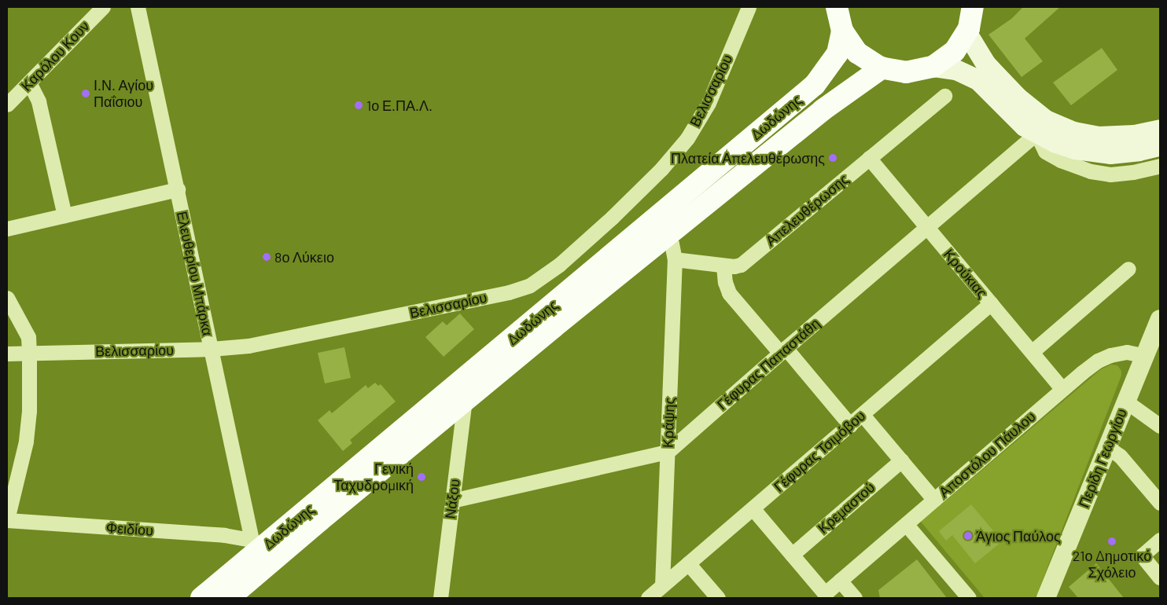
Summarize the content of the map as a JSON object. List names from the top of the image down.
{
  "streets": {
    "main road": ["Δωδώνης"],
    "street": [
      "Καρόλου Κουν",
      "Βελισσαρίου",
      "Απελευθέρωσης",
      "Ελευθερίου Μπάρκα",
      "Κρούκιας",
      "Γέφυρας Παπαστάθη",
      "Κράψης",
      "Γέφυρας Τσιμόβου",
      "Αποστόλου Πάυλου",
      "Περίδη Γεωργίου",
      "Νάξου",
      "Κρεμαστού",
      "Φειδίου"
    ]
  },
  "crossings": [
    ["Βελισσαρίου", "Ελευθερίου Μπάρκα"],
    ["Δωδώνης", "Ελευθερίου Μπάρκα"],
    ["Δωδώνης", "Νάξου"],
    ["Δωδώνης", "Φειδίου"],
    ["Απελευθέρωσης", "Κρούκιας"],
    ["Απελευθέρωσης", "Κράψης"],
    ["Ελευθερίου Μπάρκα", "Φειδίου"],
    ["Κρούκιας", "Γέφυρας Παπαστάθη"],
    ["Κρούκιας", "Γέφυρας Τσιμόβου"],
    ["Κρούκιας", "Αποστόλου Πάυλου"],
    ["Γέφυρας Παπαστάθη", "Κράψης"],
    ["Γέφυρας Παπαστάθη", "Νάξου"],
    ["Κράψης", "Γέφυρας Τσιμόβου"],
    ["Αποστόλου Πάυλου", "Περίδη Γεωργίου"],
    ["Αποστόλου Πάυλου", "Κρεμαστού"]
  ],
  "places": [
    "Ι.Ν. Αγίου Παΐσιου",
    "1ο Ε.ΠΑ.Λ.",
    "Πλατεία Απελευθέρωσης",
    "8ο Λύκειο",
    "Γενική Ταχυδρομική",
    "Άγιος Παύλος",
    "21ο Δημοτικό Σχόλειο"
  ]
}
